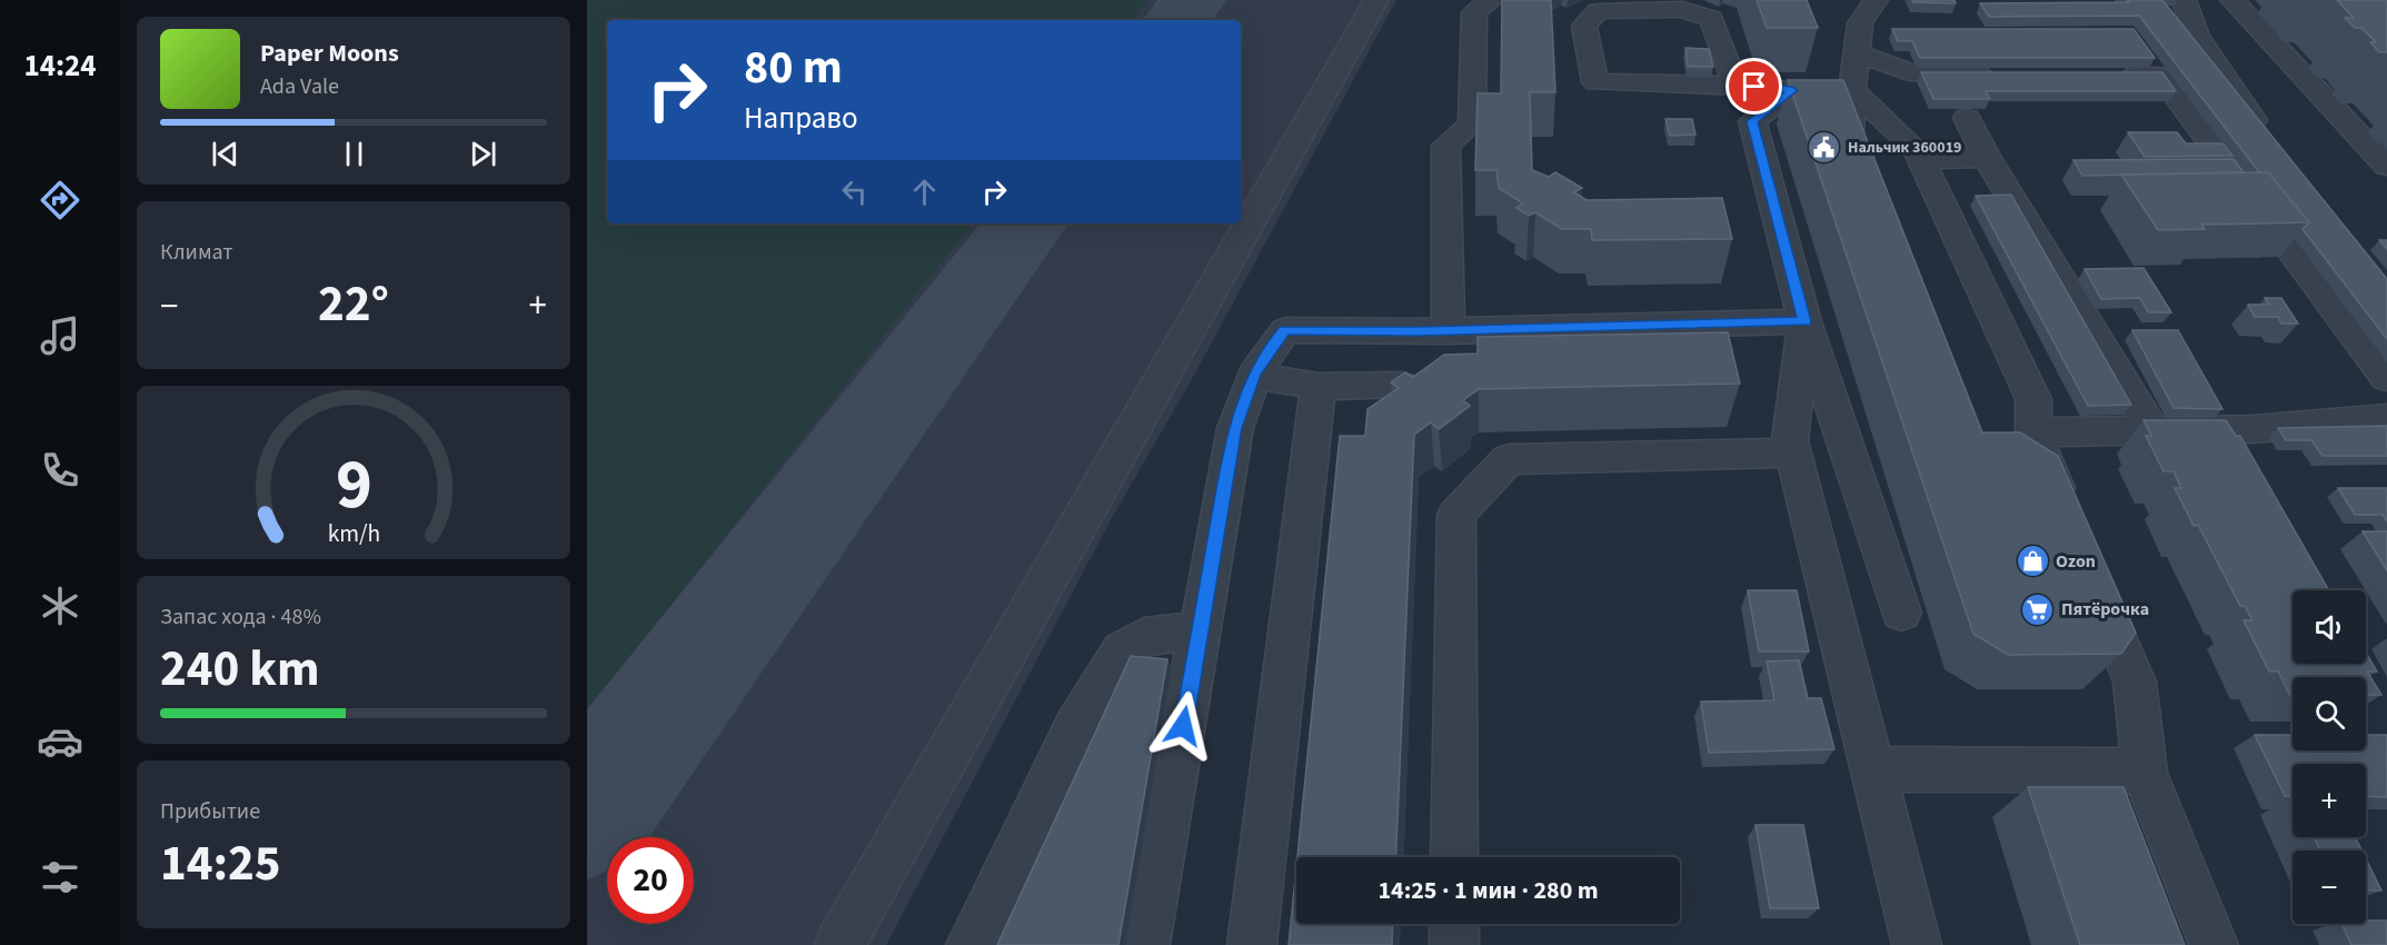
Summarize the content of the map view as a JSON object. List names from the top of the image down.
{
  "places": {
    "public building": ["Нальчик 360019"],
    "shop": ["Ozon"],
    "supermarket": ["Пятёрочка"]
  },
  "page": {
    "tabs": "14:24",
    "turn": ["80 m", "Направо"],
    "song": ["Paper Moons", "Ada Vale"],
    "tile": [
      "Климат",
      ["Запас хода · 48%", "240 km"],
      ["Прибытие", "14:25"]
    ],
    "heat": ["−", "22°", "+"],
    "map_buttons": ["+", "−"],
    "limit": "20",
    "trip": "14:25 · 1 мин · 280 m",
    "gauge": ["9", "km/h"]
  }
}
